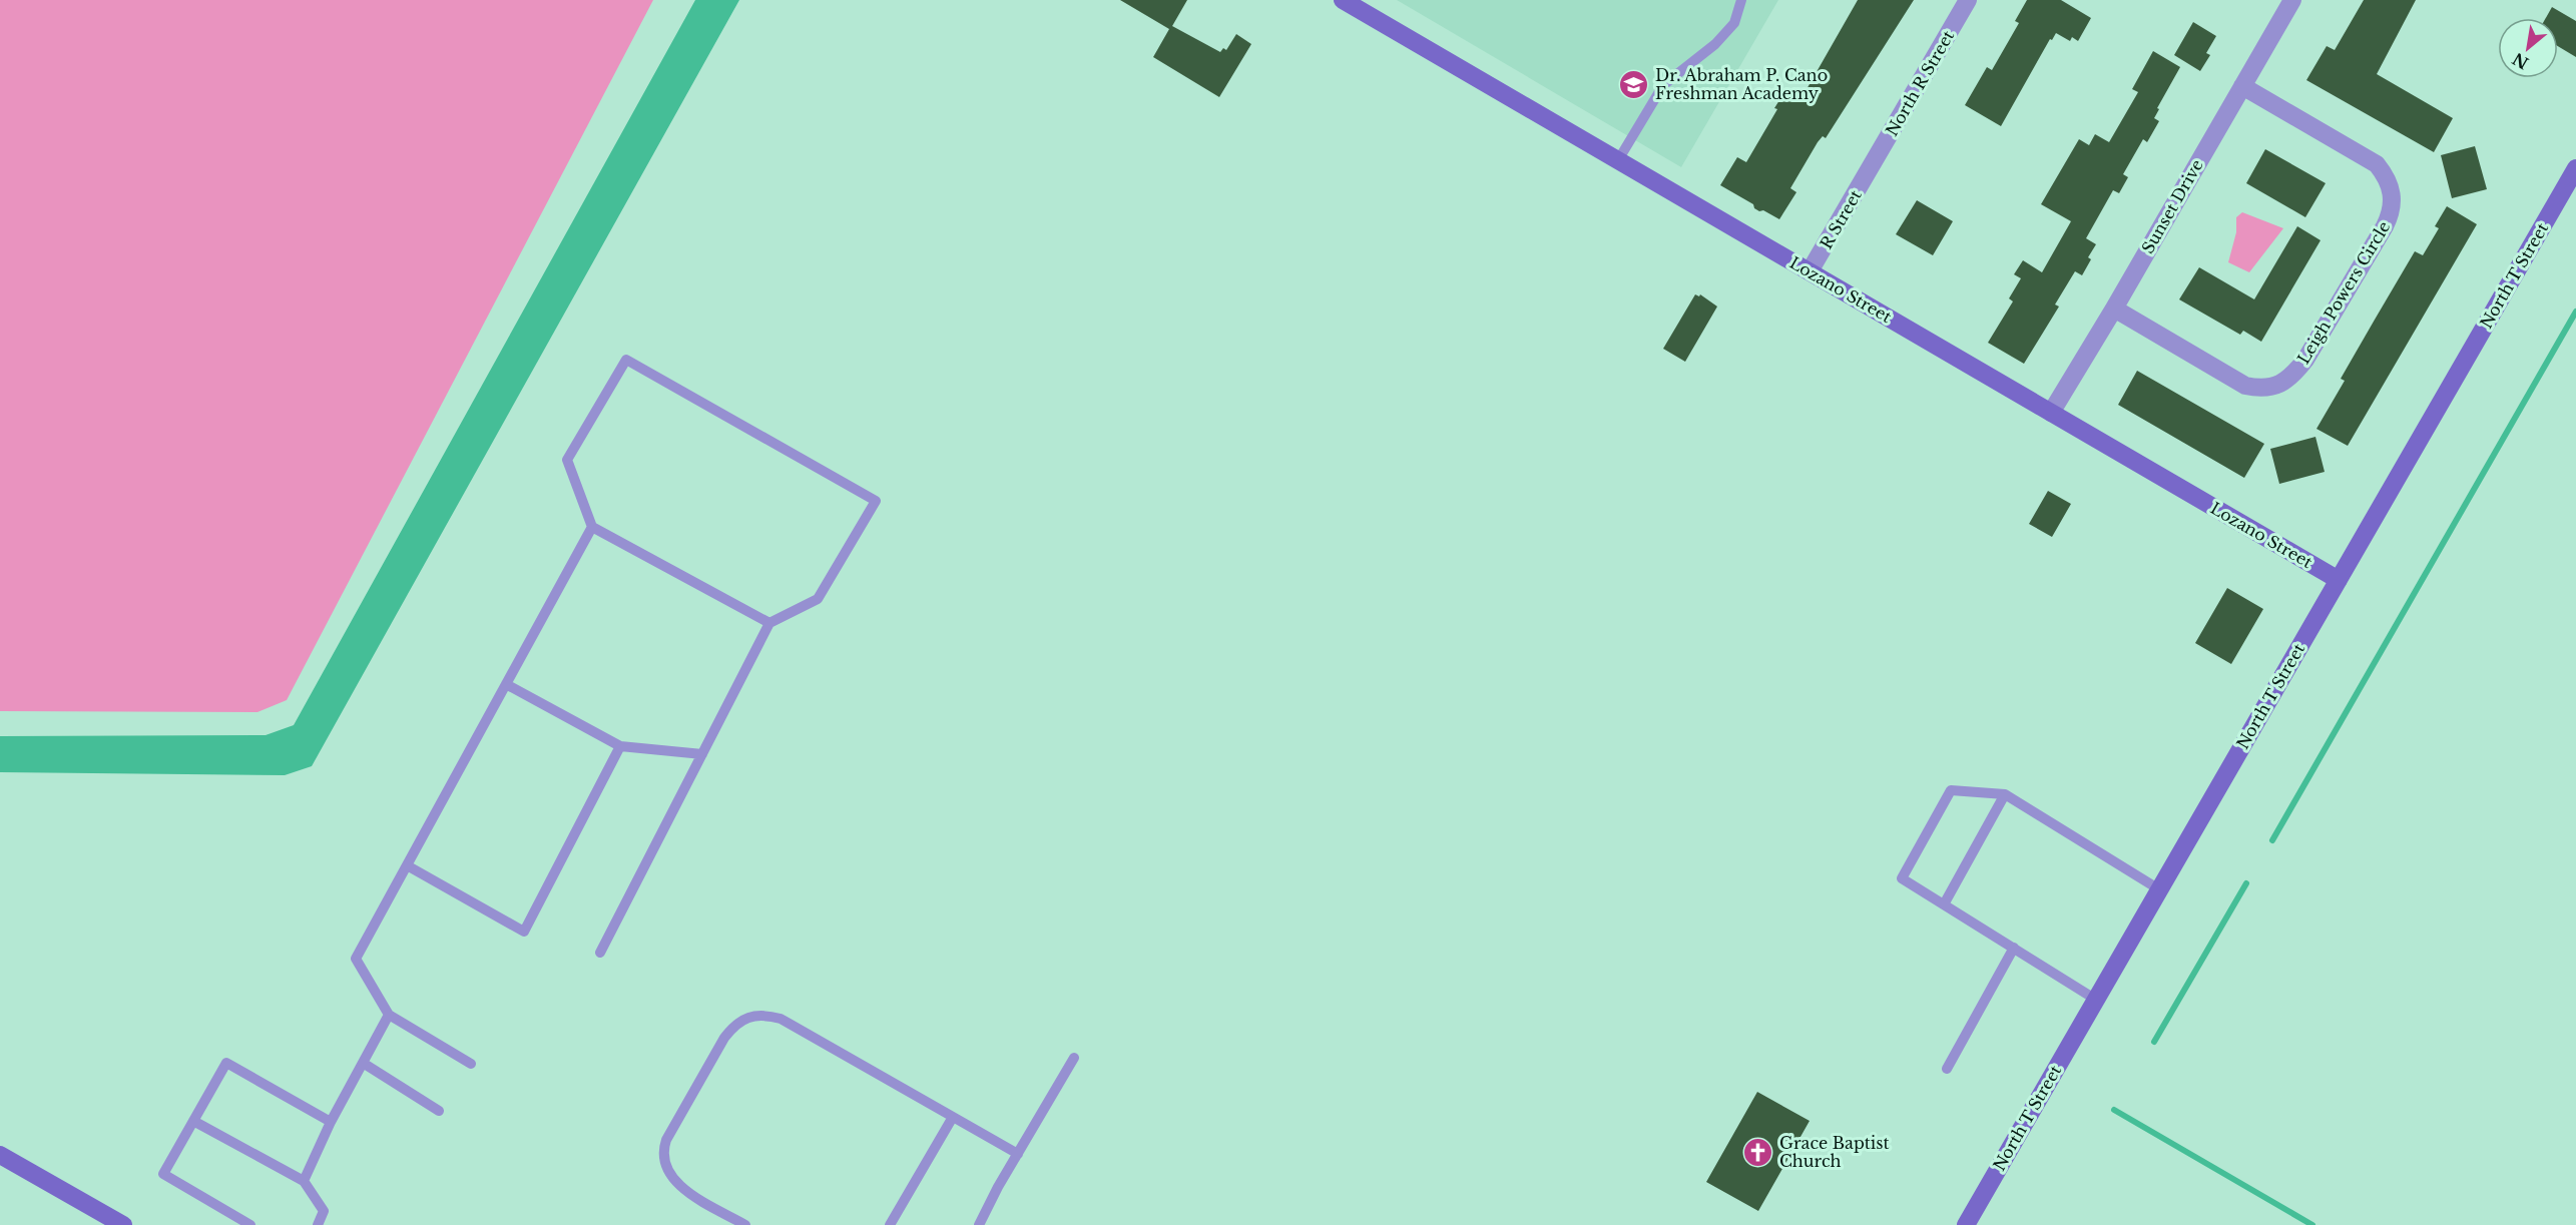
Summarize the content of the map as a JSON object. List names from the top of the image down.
{
  "streets": {
    "street": [
      "North R Street",
      "Sunset Drive",
      "R Street",
      "North T Street",
      "Lozano Street",
      "Leigh Powers Circle"
    ]
  },
  "crossings": [
    ["North R Street", "R Street"],
    ["Sunset Drive", "Lozano Street"],
    ["Sunset Drive", "Leigh Powers Circle"],
    ["R Street", "Lozano Street"],
    ["North T Street", "Lozano Street"]
  ],
  "places": {
    "school or university": ["Dr. Abraham P. Cano Freshman Academy"],
    "church": ["Grace Baptist Church"]
  },
  "north": "bottom left"
}
